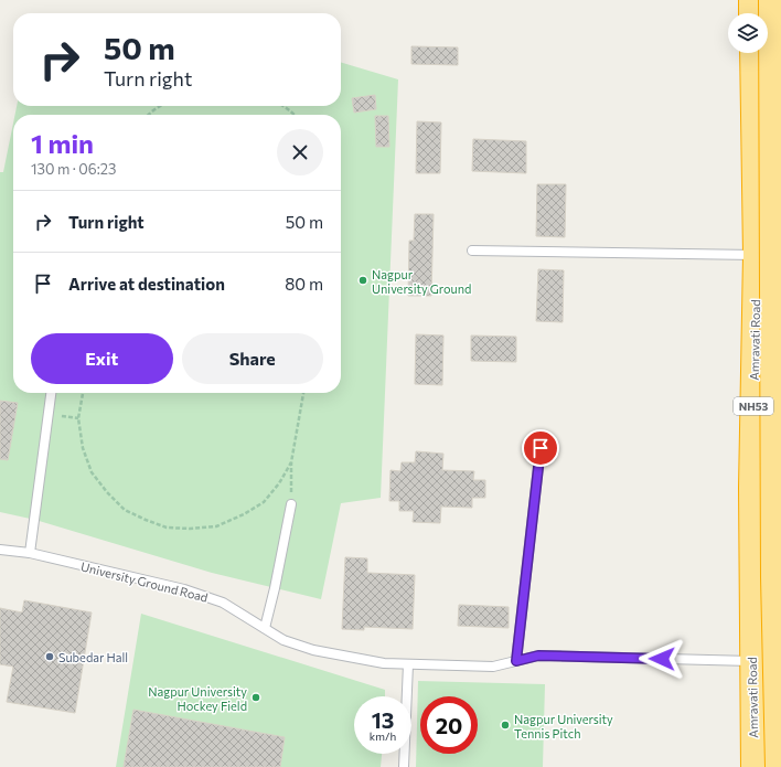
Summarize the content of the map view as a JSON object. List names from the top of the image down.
{
  "streets": {
    "highway": ["Amravati Road", "NH53"],
    "lane": ["University Ground Road"]
  },
  "crossings": [
    ["Amravati Road", "University Ground Road"]
  ],
  "places": [
    "Nagpur University Ground",
    "Subedar Hall",
    "Nagpur University Hockey Field",
    "Nagpur University Tennis Pitch"
  ],
  "page": {
    "turn": ["50 m", "Turn right"],
    "heading": ["1 min", "130 m · 06:23"],
    "list": [
      {
        "name": "Turn right",
        "value": "50 m"
      },
      {
        "name": "Arrive at destination",
        "value": "80 m"
      }
    ],
    "buttons": ["Exit", "Share"],
    "speed": "13 km/h",
    "limit": "20"
  }
}
